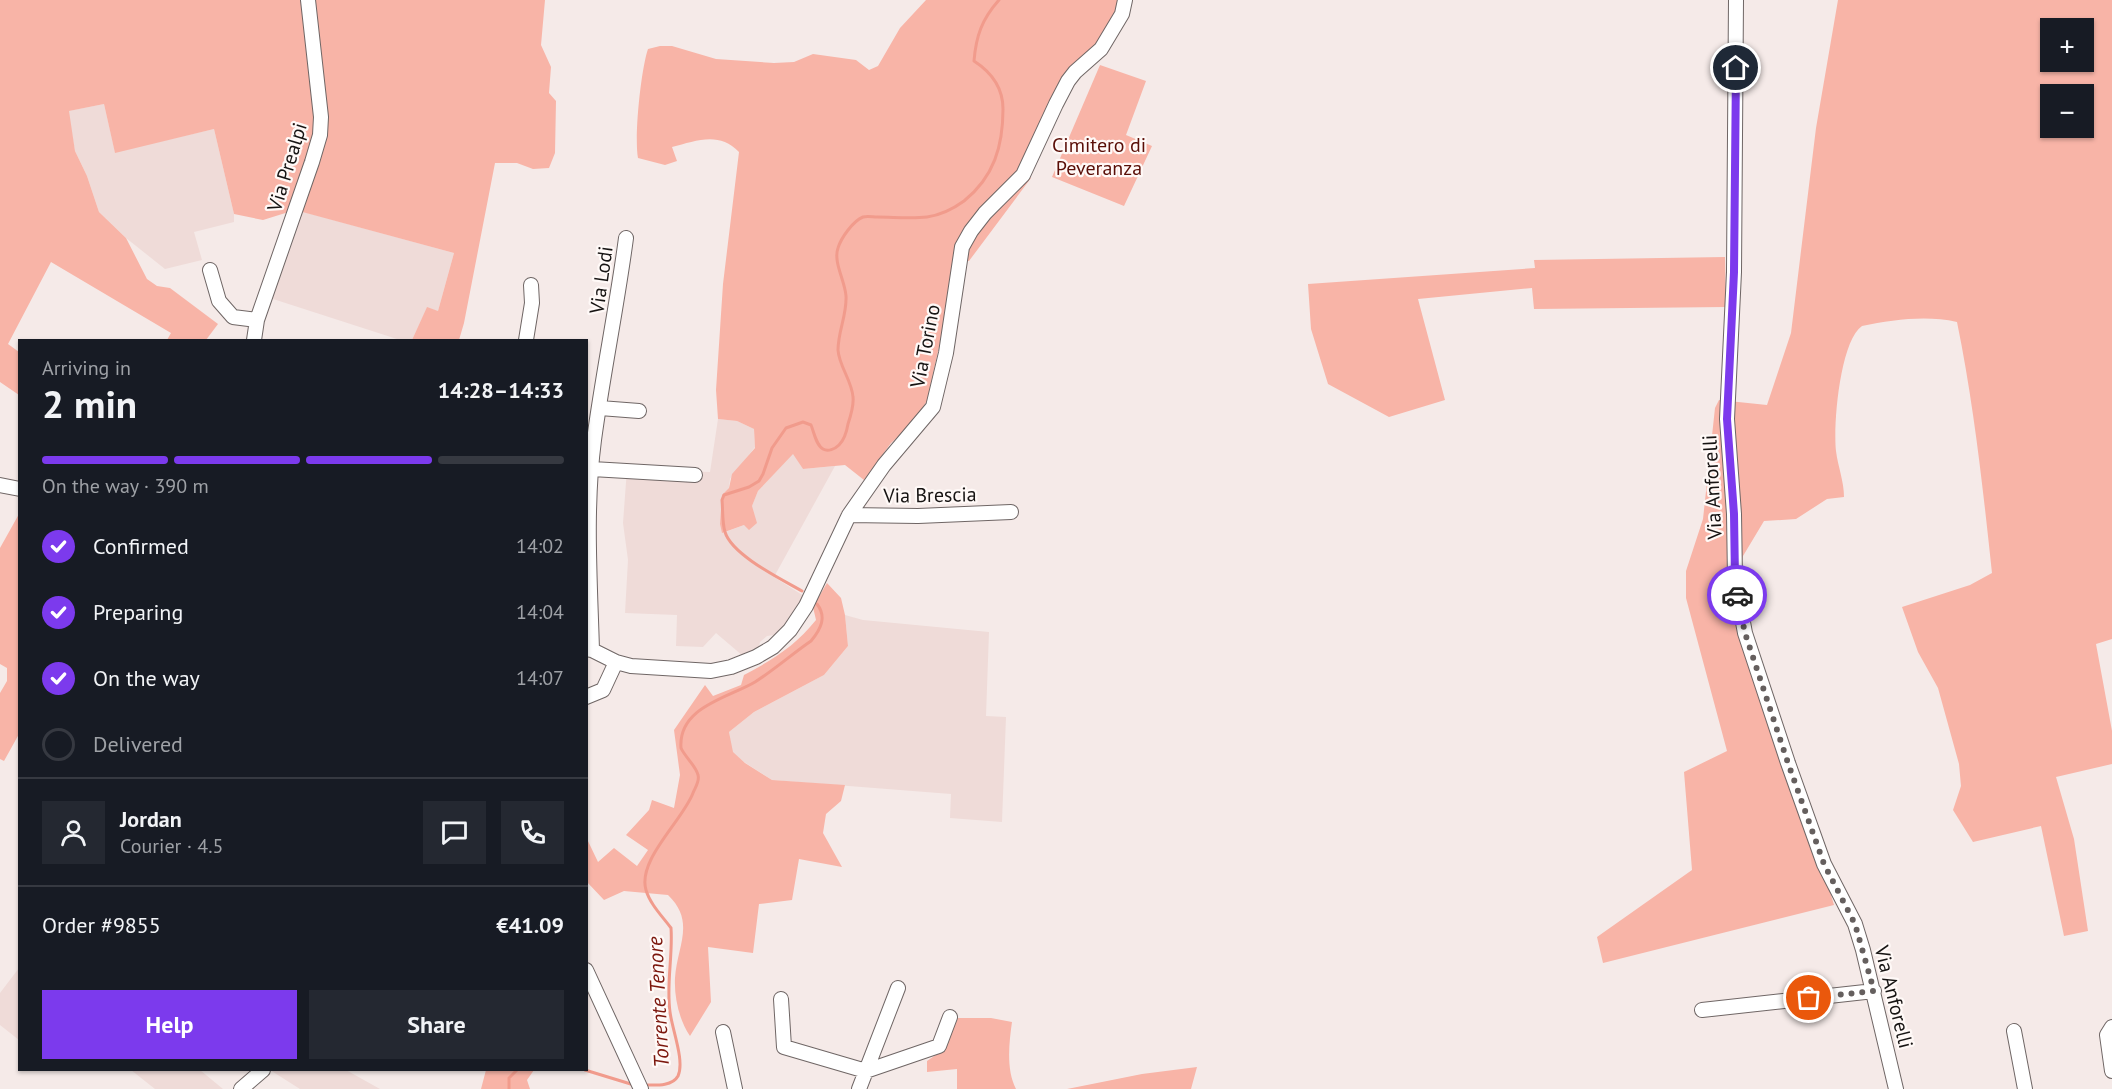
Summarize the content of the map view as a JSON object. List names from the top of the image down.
{
  "streets": {
    "street": [
      "Via Prealpi",
      "Via Lodi",
      "Via Torino",
      "Via Anforelli",
      "Via Brescia"
    ]
  },
  "crossings": [
    ["Via Lodi", "Via Torino"],
    ["Via Torino", "Via Brescia"]
  ],
  "water": ["Torrente Tenore"],
  "parks": ["Cimitero di Peveranza"],
  "page": {
    "map_buttons": ["+", "−"],
    "heading": ["2 min", "Arriving in", "14:28–14:33"],
    "panel": [
      "Jordan",
      "Courier · 4.5",
      "Order #9855",
      "€41.09"
    ],
    "bar": "On the way · 390 m",
    "list": [
      ["Confirmed", "14:02"],
      ["Preparing", "14:04"],
      ["On the way", "14:07"],
      "Delivered"
    ],
    "buttons": ["Help", "Share"]
  }
}
